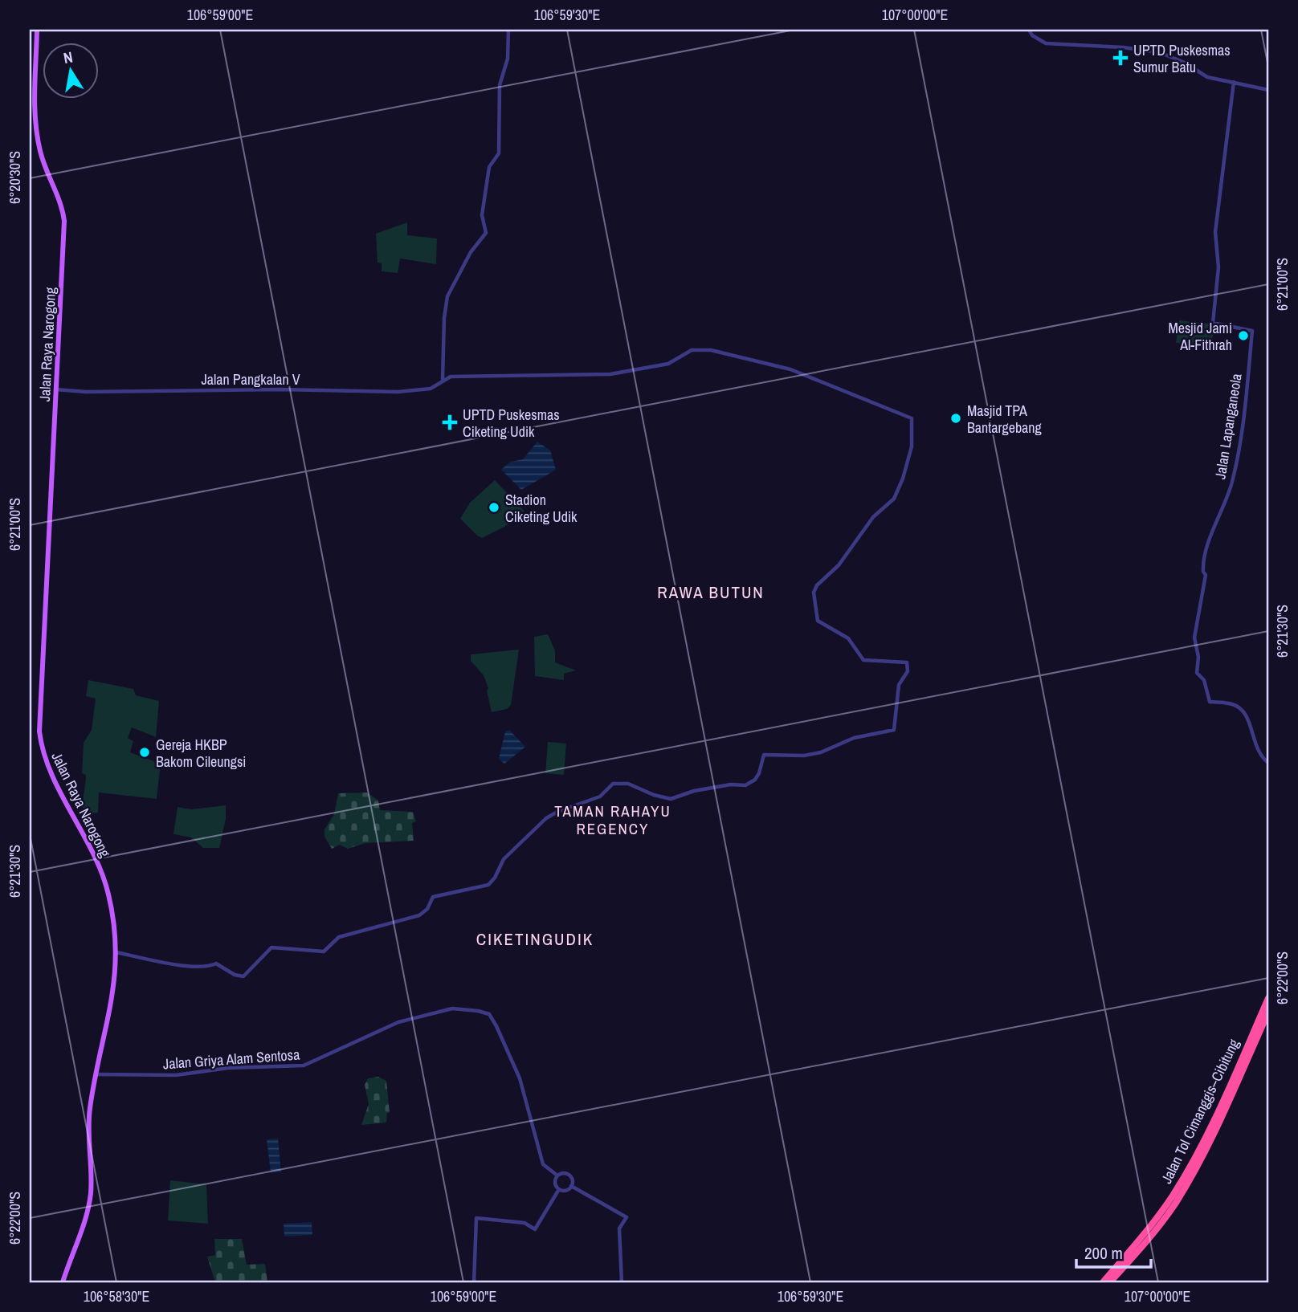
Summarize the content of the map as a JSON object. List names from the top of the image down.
{
  "streets": {
    "highway": ["Jalan Tol Cimanggis–Cibitung"],
    "main road": ["Jalan Raya Narogong"],
    "street": ["Jalan Pangkalan V", "Jalan Lapanganeola", "Jalan Griya Alam Sentosa"]
  },
  "crossings": [
    ["Jalan Raya Narogong", "Jalan Pangkalan V"],
    ["Jalan Raya Narogong", "Jalan Griya Alam Sentosa"]
  ],
  "districts": ["RAWA BUTUN", "TAMAN RAHAYU REGENCY", "CIKETINGUDIK"],
  "places": {
    "health": ["UPTD Puskesmas Sumur Batu", "UPTD Puskesmas Ciketing Udik"],
    "other": [
      "Mesjid Jami Al-Fithrah",
      "Masjid TPA Bantargebang",
      "Stadion Ciketing Udik",
      "Gereja HKBP Bakom Cileungsi"
    ]
  },
  "scale_bar": "200 m",
  "north": "top",
  "coordinates": [
    "106°59'00\"E",
    "106°59'30\"E",
    "107°00'00\"E",
    "6°20'30\"S",
    "6°21'00\"S",
    "6°21'30\"S",
    "6°22'00\"S",
    "106°58'30\"E"
  ]
}
